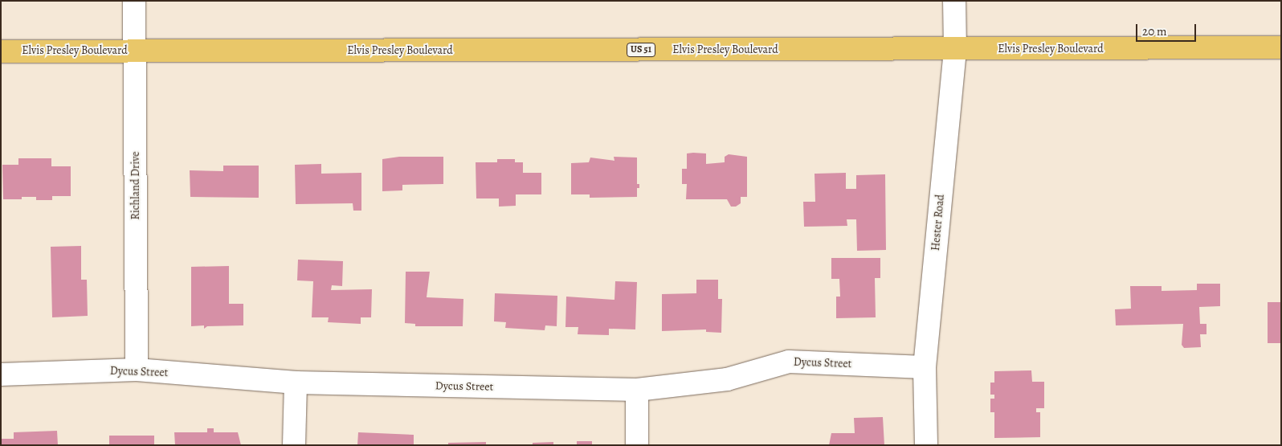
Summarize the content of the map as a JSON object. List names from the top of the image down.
{
  "streets": {
    "main road": ["Elvis Presley Boulevard", "US 51"],
    "street": ["Richland Drive", "Hester Road", "Dycus Street"]
  },
  "crossings": [
    ["Elvis Presley Boulevard", "Richland Drive"],
    ["Elvis Presley Boulevard", "Hester Road"],
    ["Richland Drive", "Dycus Street"],
    ["Hester Road", "Dycus Street"]
  ],
  "scale_bar": "20 m"
}
